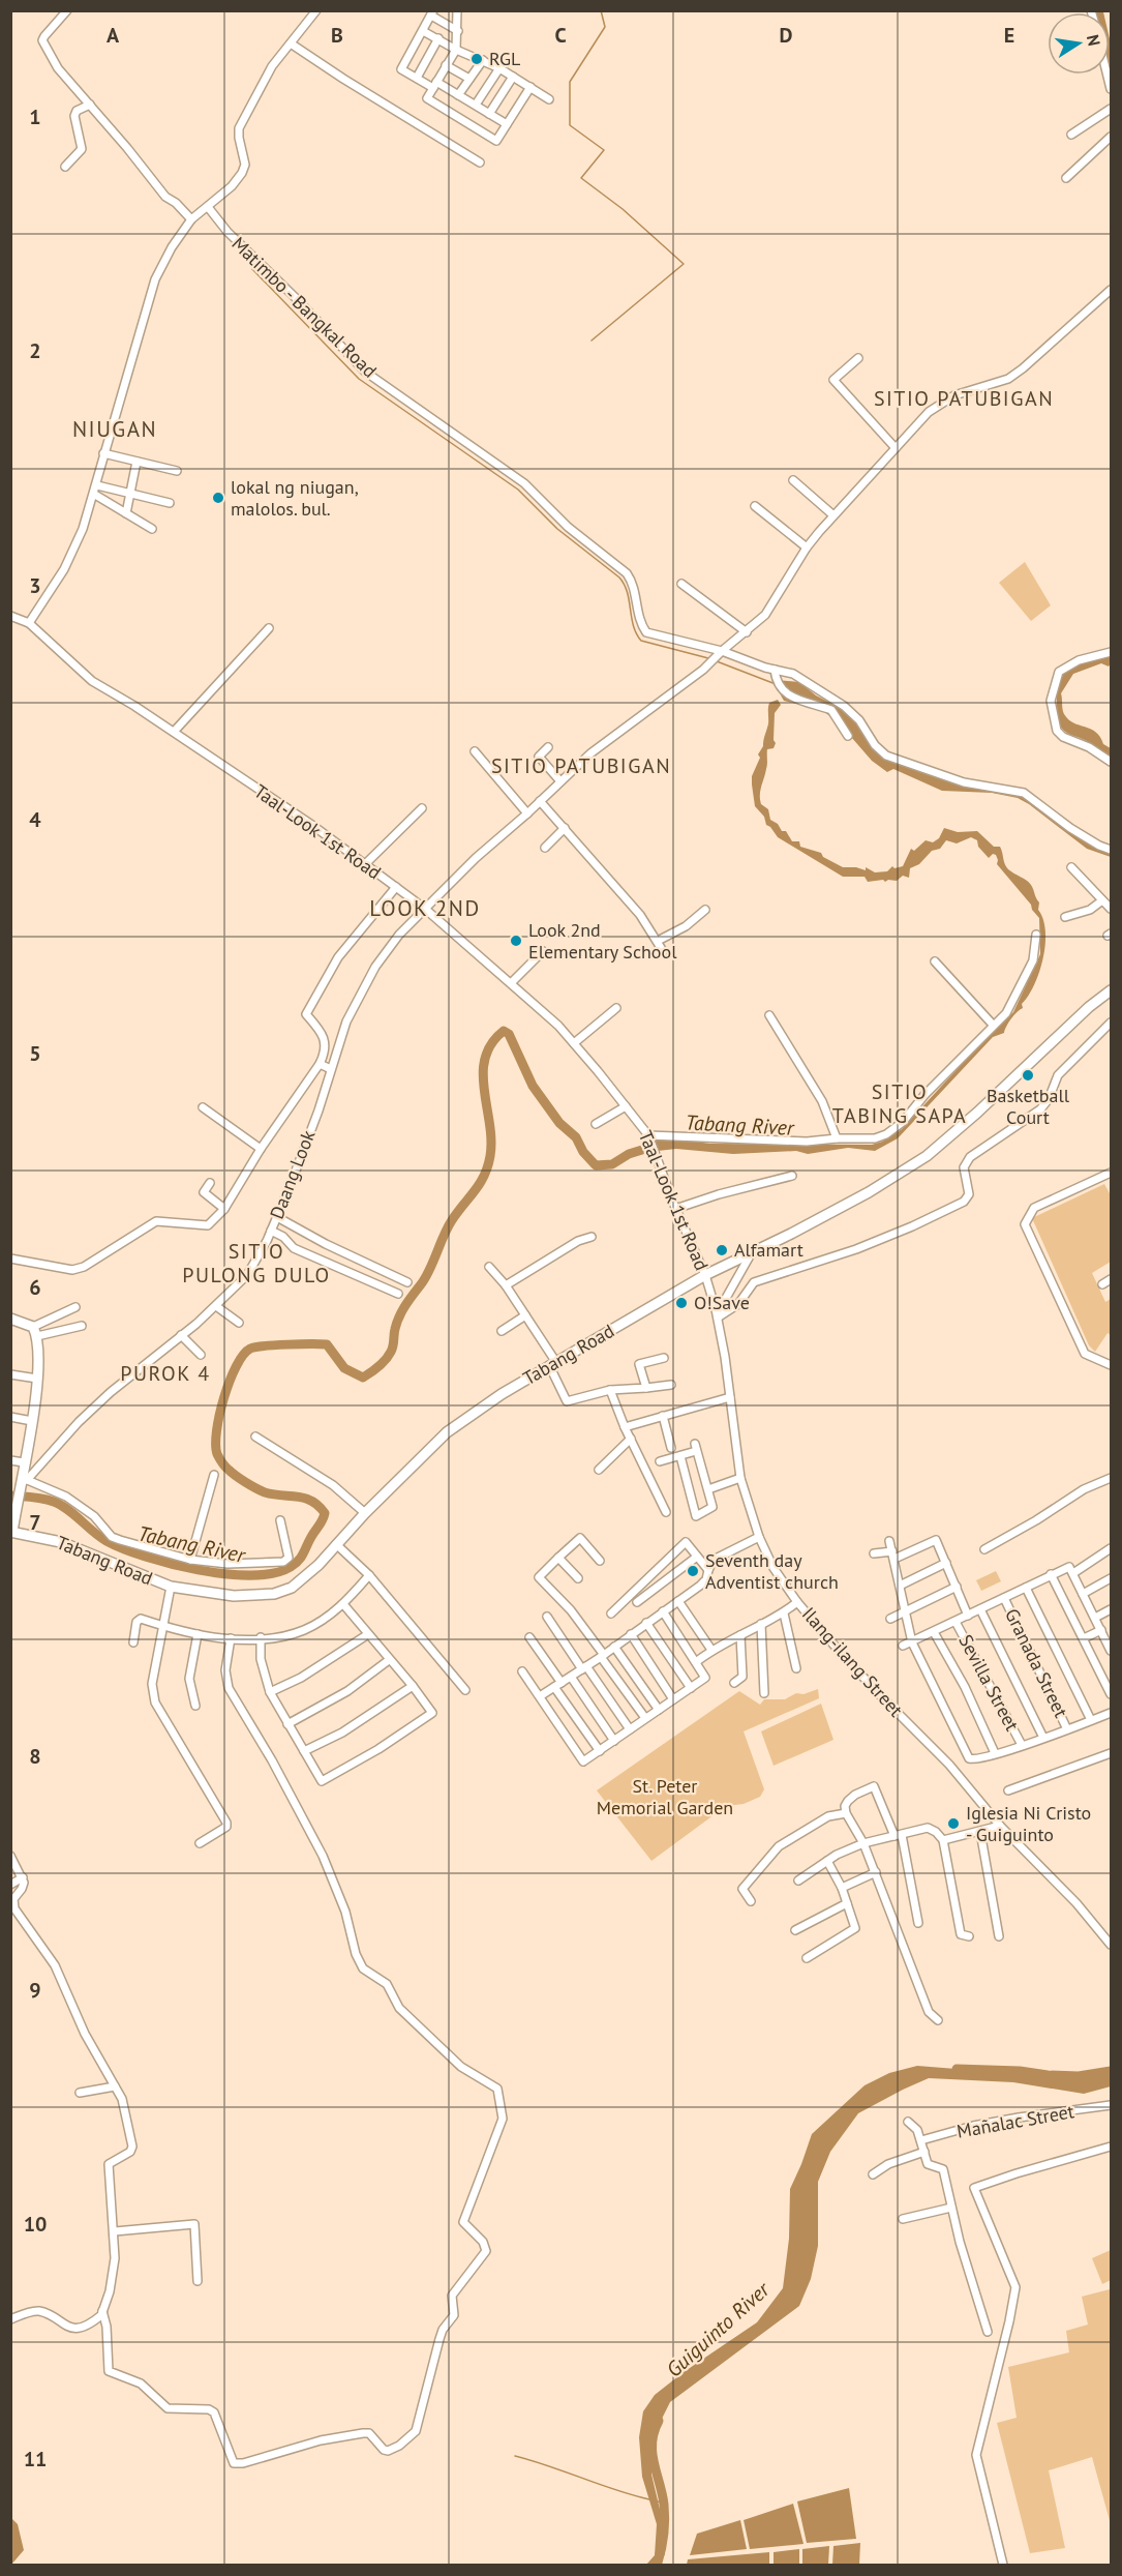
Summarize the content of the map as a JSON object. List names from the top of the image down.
{
  "streets": {
    "main road": ["Tabang Road"],
    "street": [
      "Matimbo - Bangkal Road",
      "Taal-Look 1st Road",
      "Daang Look",
      "Ilang-ilang Street",
      "Granada Street",
      "Sevilla Street",
      "Mañalac Street"
    ]
  },
  "crossings": [
    ["Matimbo - Bangkal Road", "Daang Look"],
    ["Taal-Look 1st Road", "Daang Look"],
    ["Taal-Look 1st Road", "Tabang Road"],
    ["Taal-Look 1st Road", "Ilang-ilang Street"]
  ],
  "districts": [
    "SITIO PATUBIGAN",
    "NIUGAN",
    "SITIO PATUBIGAN",
    "LOOK 2ND",
    "SITIO TABING SAPA",
    "SITIO PULONG DULO",
    "PUROK 4"
  ],
  "water": ["Tabang River", "Guiguinto River"],
  "parks": ["St. Peter Memorial Garden"],
  "places": [
    "RGL",
    "lokal ng niugan, malolos. bul.",
    "Look 2nd Elementary School",
    "Basketball Court",
    "Alfamart",
    "O!Save",
    "Seventh day Adventist church",
    "Iglesia Ni Cristo - Guiguinto"
  ],
  "north": "right",
  "grid": {
    "columns": [
      "A",
      "B",
      "C",
      "D",
      "E"
    ],
    "rows": [
      "1",
      "2",
      "3",
      "4",
      "5",
      "6",
      "7",
      "8",
      "9",
      "10",
      "11"
    ]
  }
}
